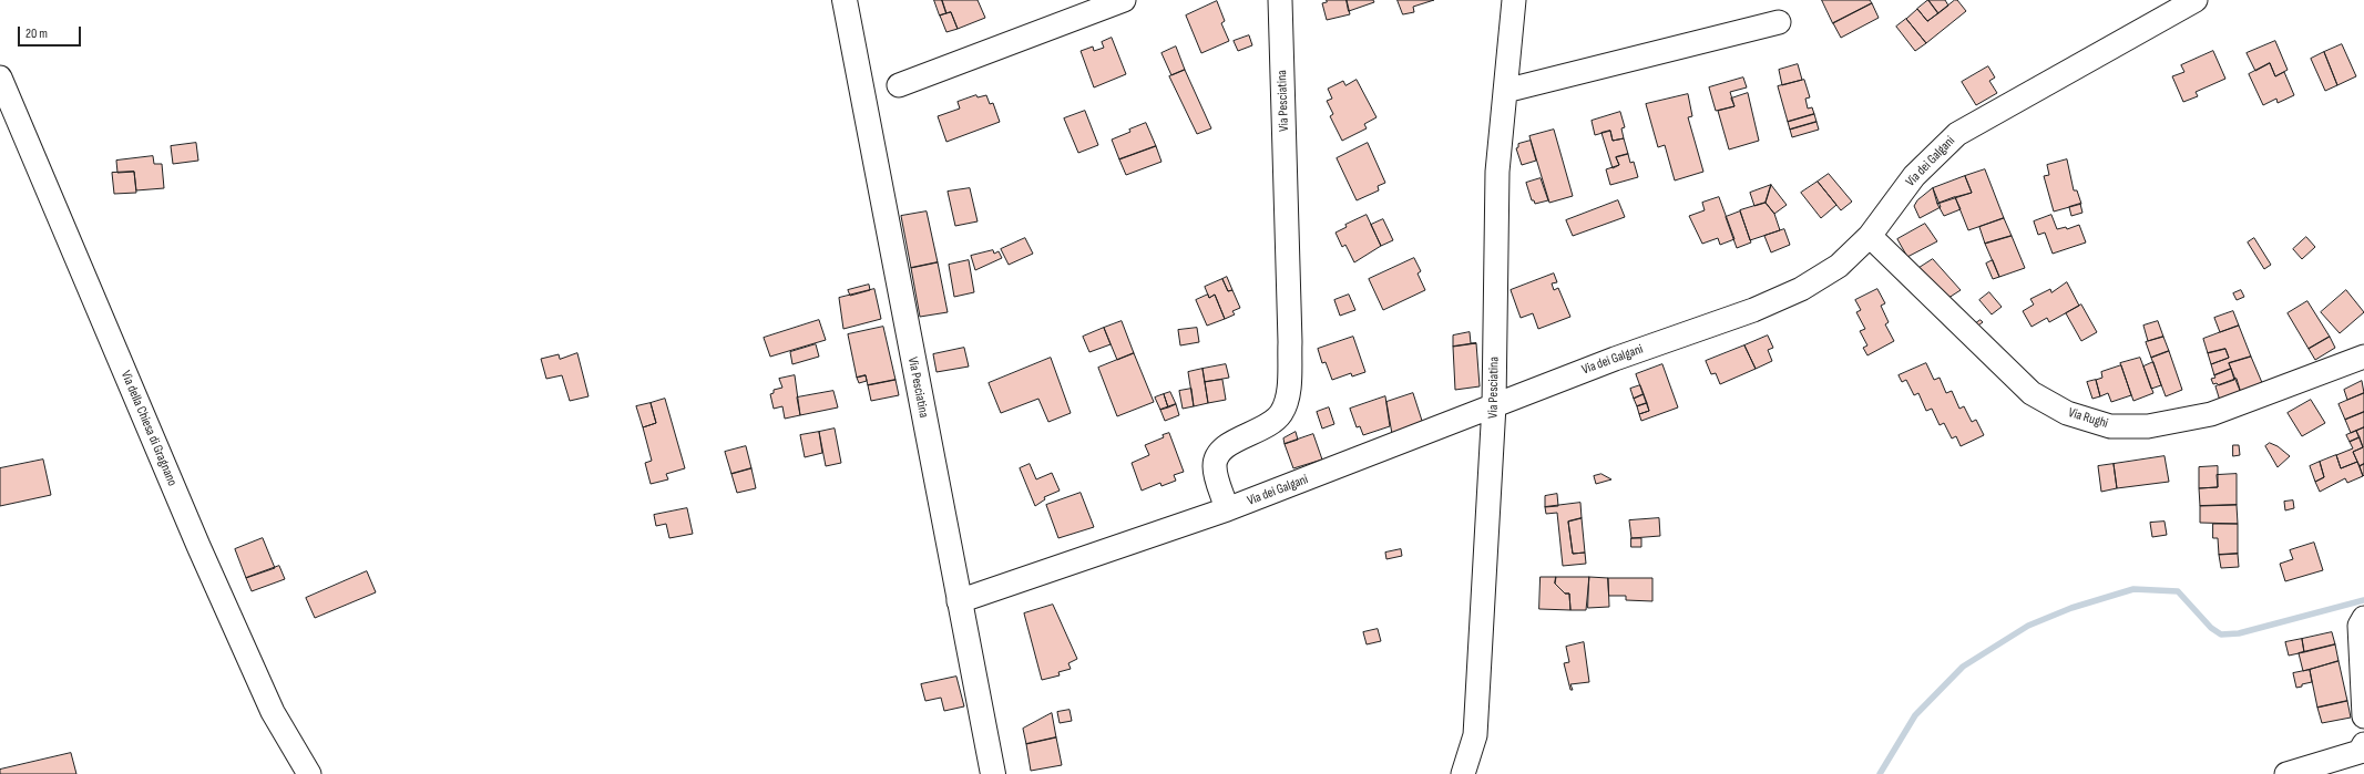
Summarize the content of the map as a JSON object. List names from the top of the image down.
{
  "streets": {
    "main road": ["Via Pesciatina"],
    "street": ["Via dei Galgani", "Via Rughi", "Via della Chiesa di Gragnano"]
  },
  "crossings": [
    ["Via Pesciatina", "Via dei Galgani"],
    ["Via dei Galgani", "Via Rughi"]
  ],
  "scale_bar": "20 m"
}
